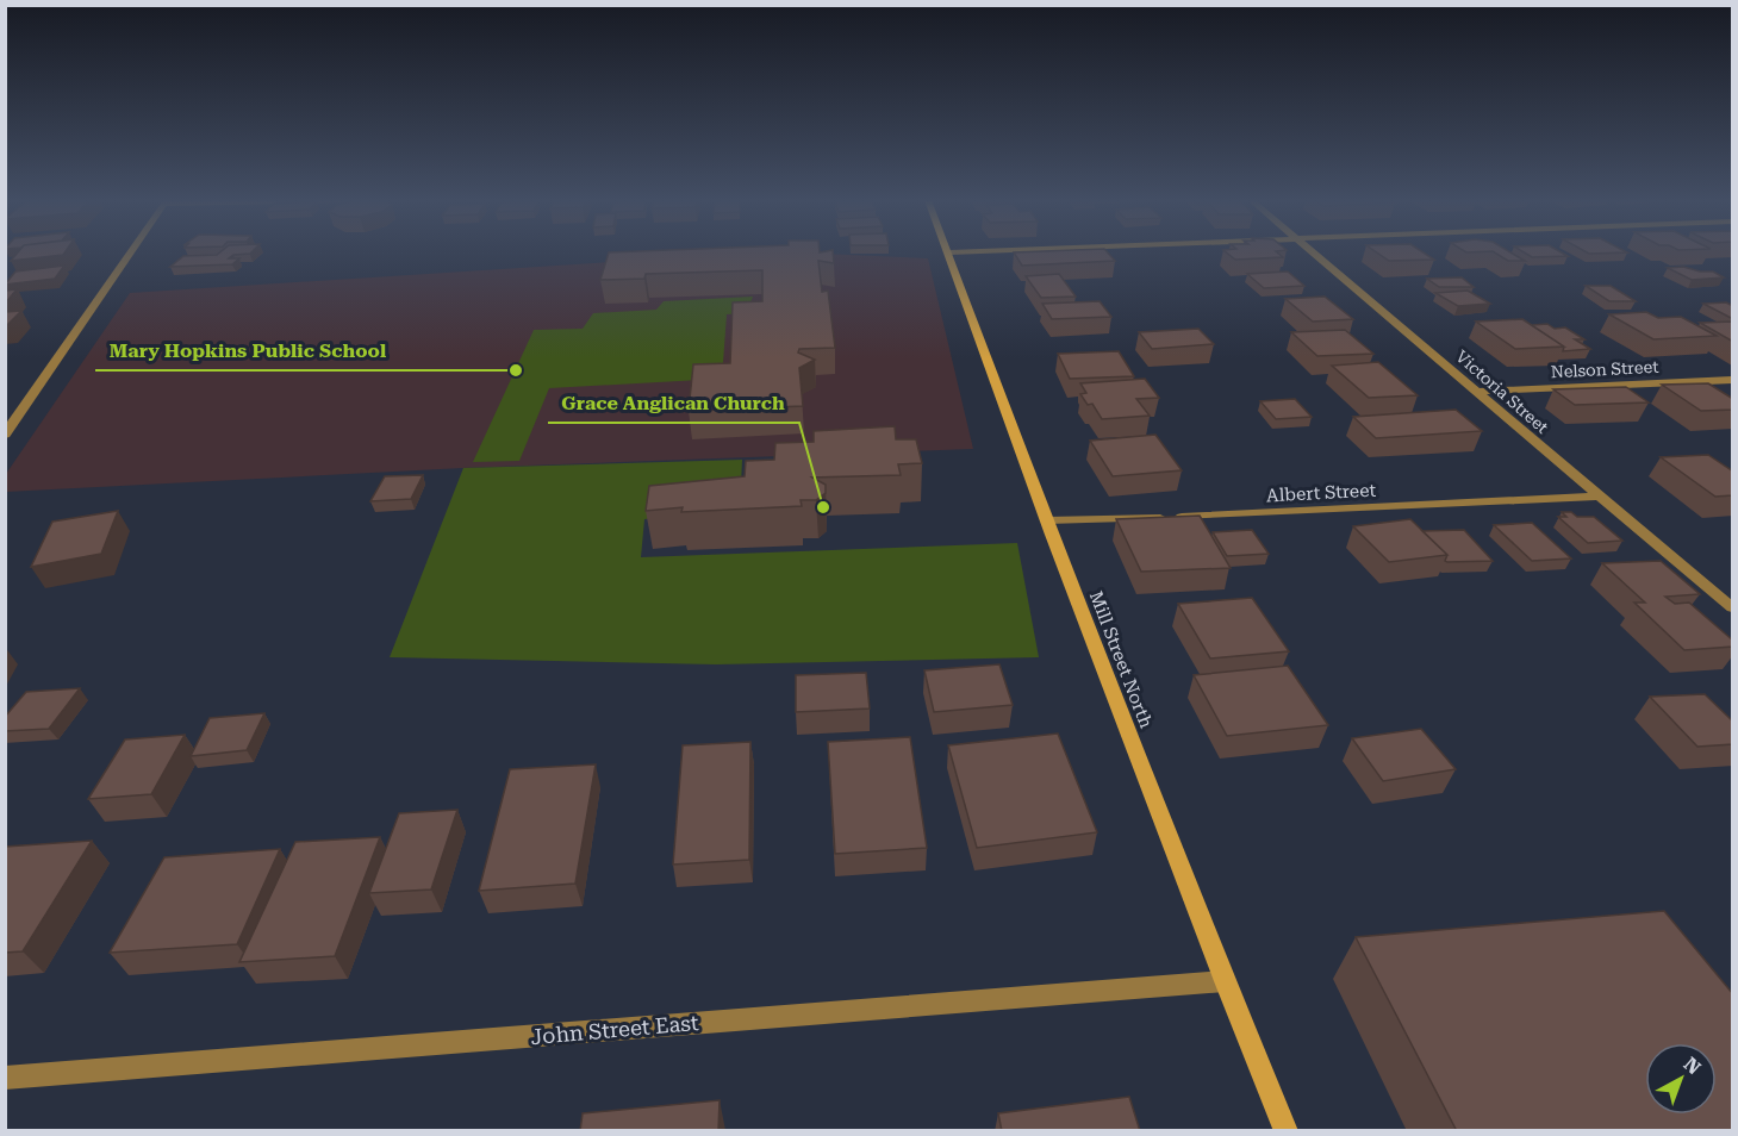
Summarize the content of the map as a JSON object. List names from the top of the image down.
{
  "streets": {
    "main road": ["Mill Street North"],
    "street": [
      "Nelson Street",
      "Victoria Street",
      "Albert Street",
      "John Street East"
    ]
  },
  "crossings": [
    ["Nelson Street", "Victoria Street"],
    ["Victoria Street", "Albert Street"],
    ["Albert Street", "Mill Street North"],
    ["Mill Street North", "John Street East"]
  ],
  "places": ["Mary Hopkins Public School", "Grace Anglican Church"],
  "north": "top right"
}
